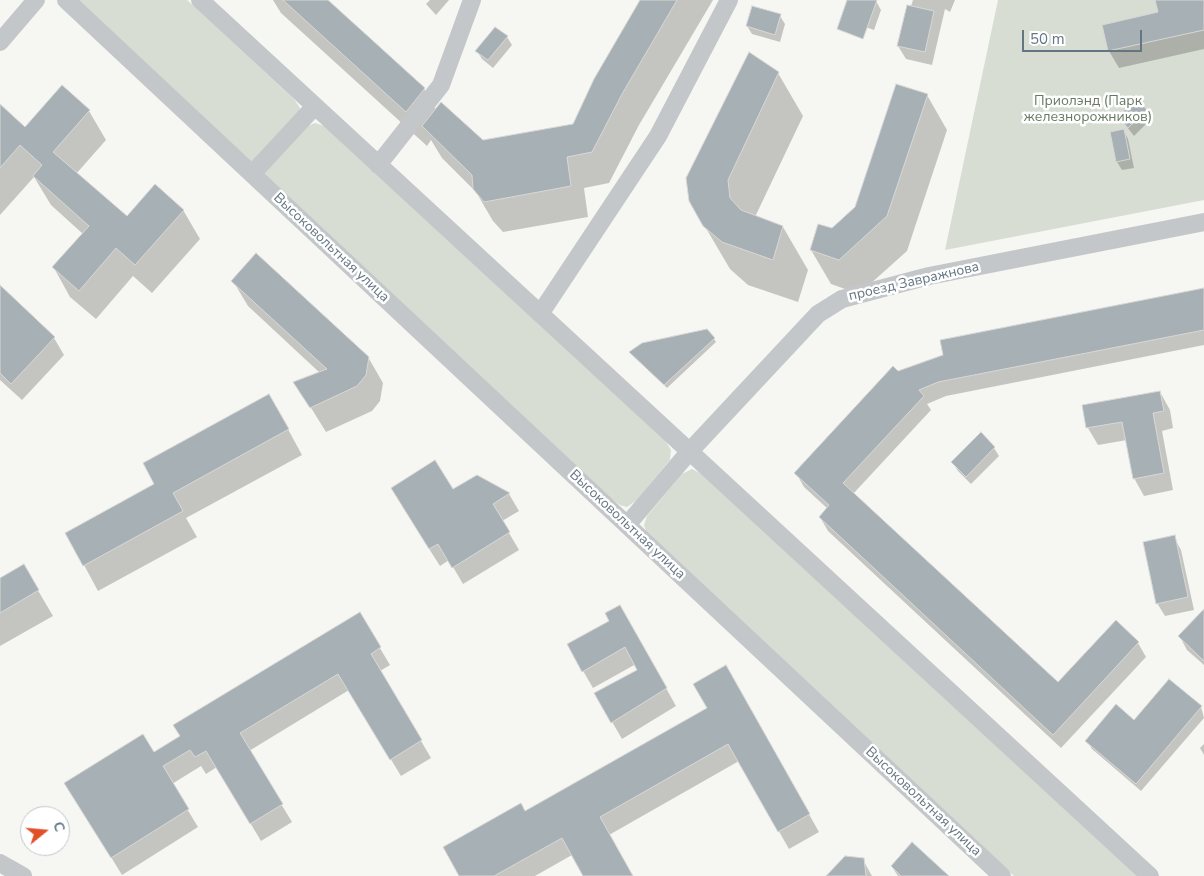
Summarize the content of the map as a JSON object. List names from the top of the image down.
{
  "streets": {
    "street": ["Высоковольтная улица", "проезд Завражнова"]
  },
  "crossings": [
    ["Высоковольтная улица", "проезд Завражнова"]
  ],
  "parks": ["Приолэнд (Парк железнорожников)"],
  "scale_bar": "50 m",
  "north": "right"
}
